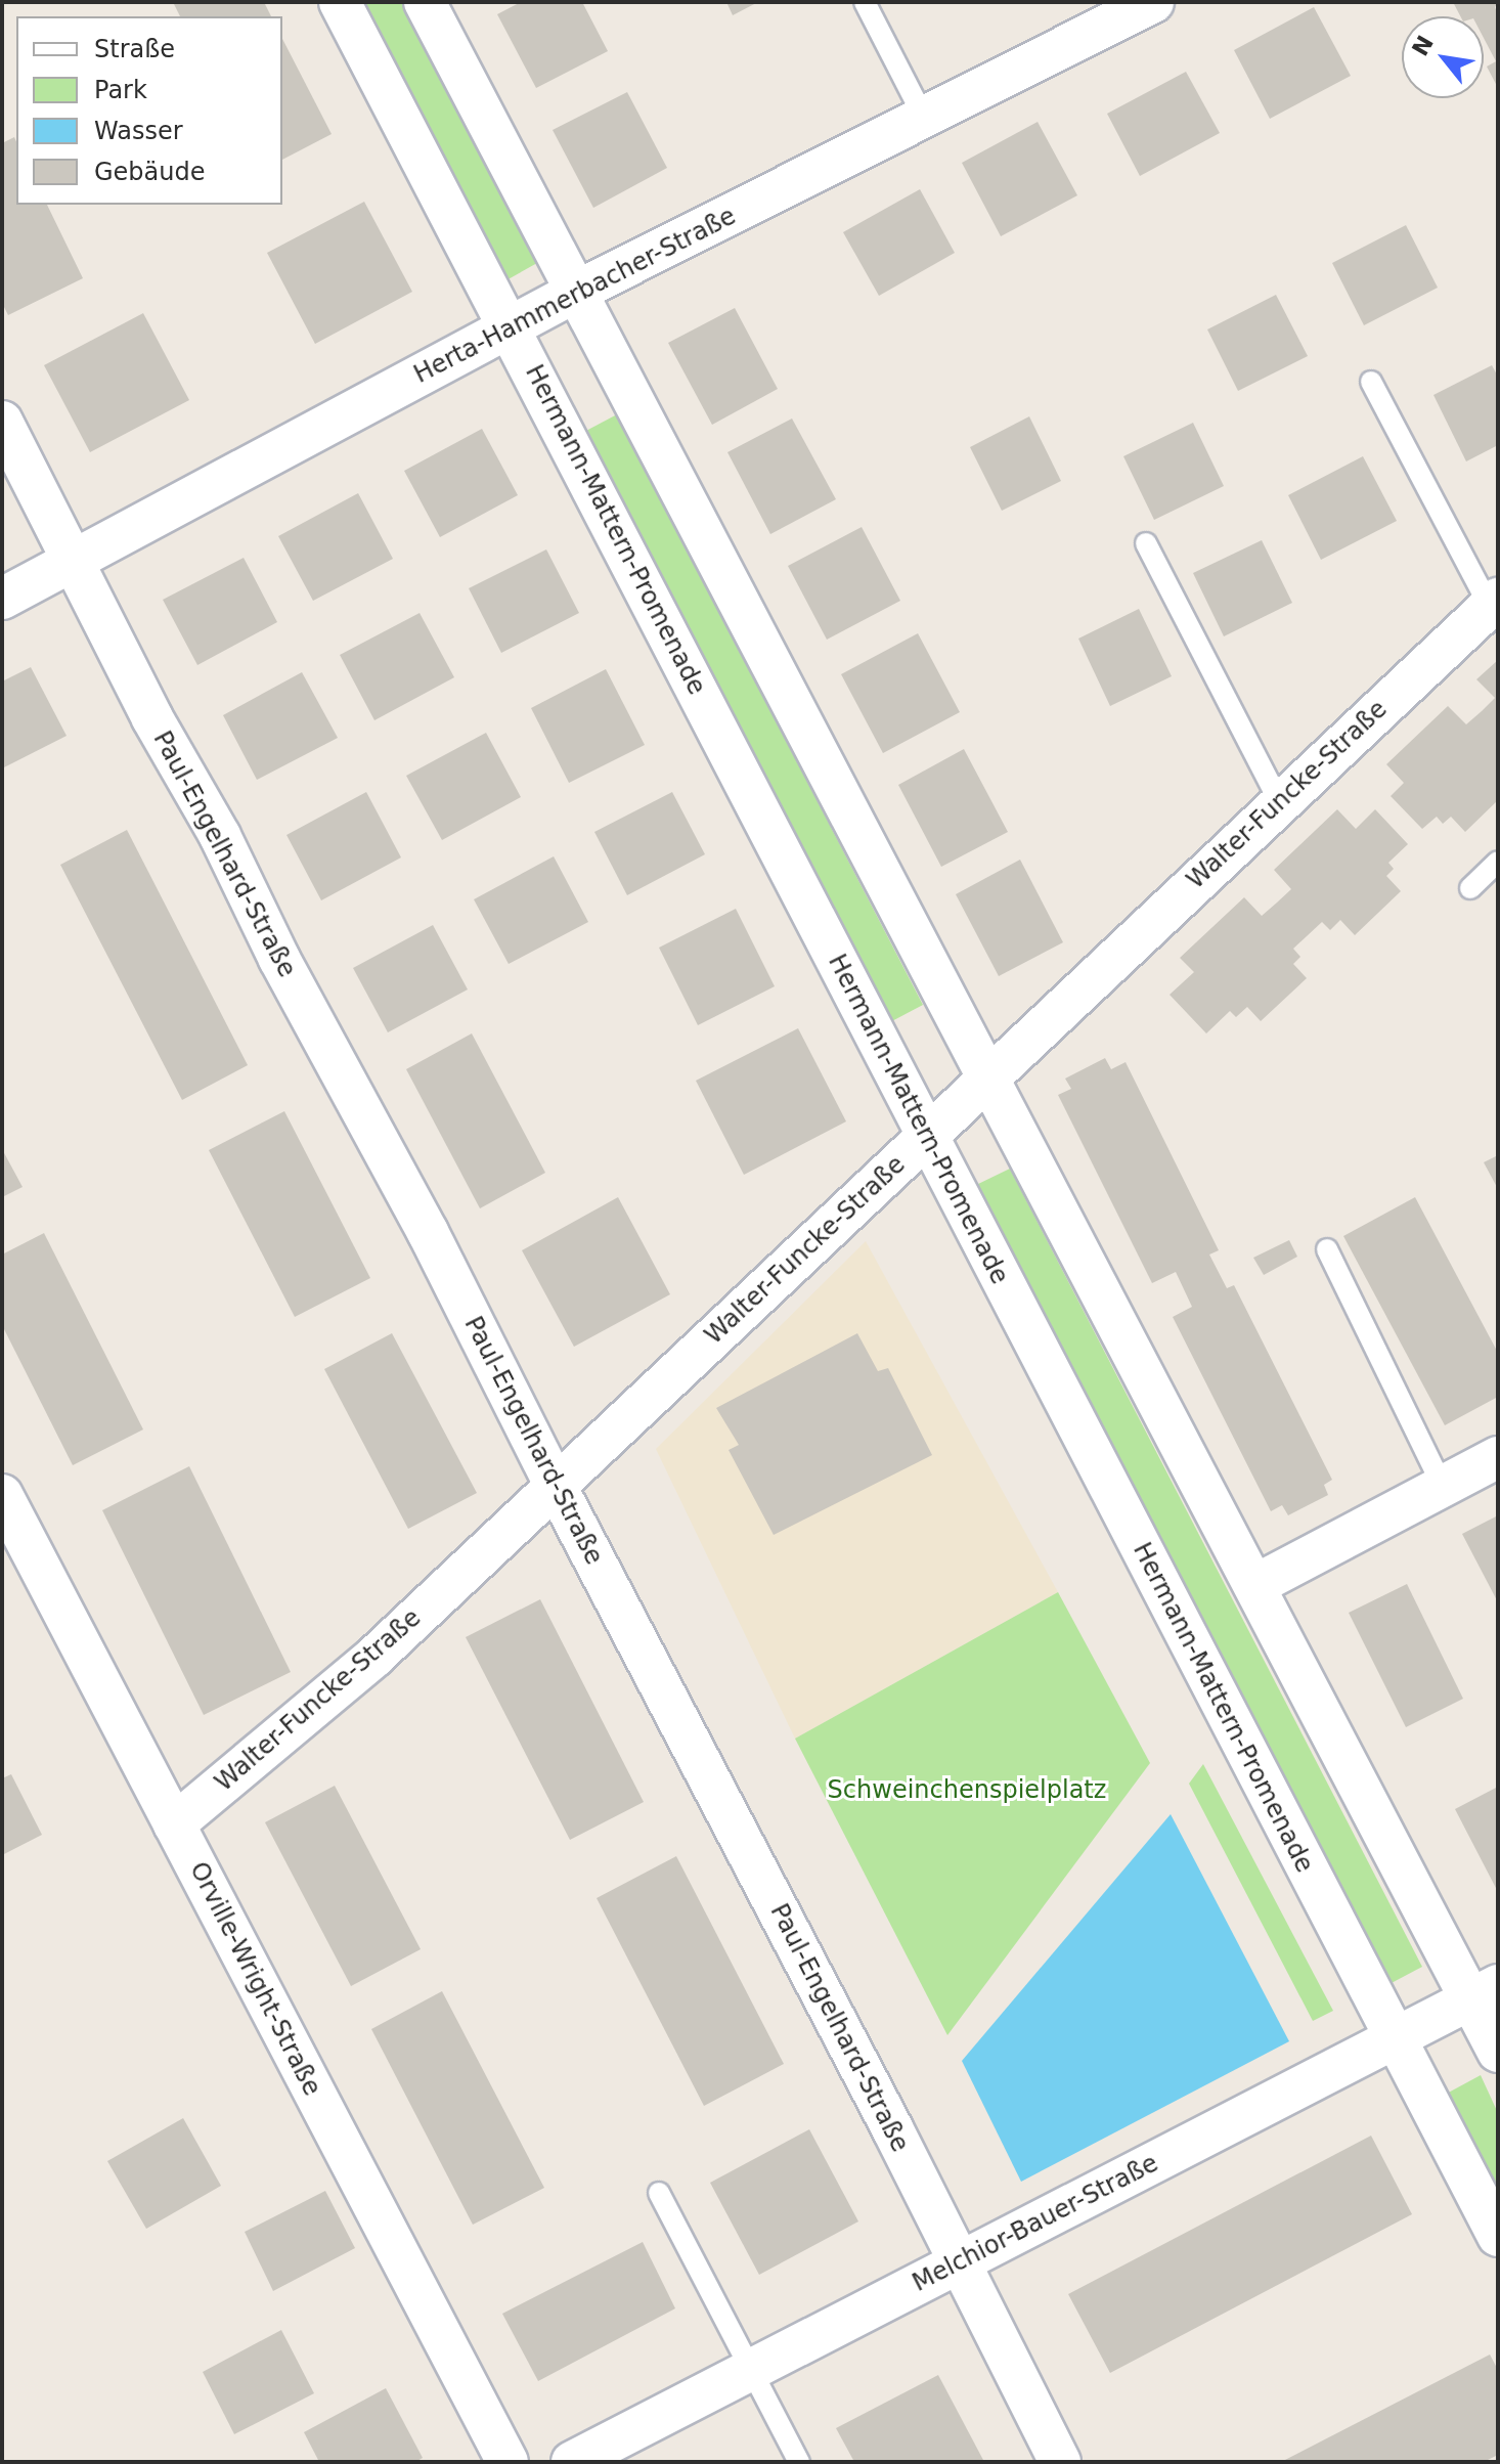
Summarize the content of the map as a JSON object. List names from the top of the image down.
{
  "streets": {
    "street": [
      "Herta-Hammerbacher-Straße",
      "Hermann-Mattern-Promenade",
      "Walter-Funcke-Straße",
      "Paul-Engelhard-Straße",
      "Orville-Wright-Straße",
      "Melchior-Bauer-Straße"
    ]
  },
  "crossings": [
    ["Herta-Hammerbacher-Straße", "Hermann-Mattern-Promenade"],
    ["Herta-Hammerbacher-Straße", "Paul-Engelhard-Straße"],
    ["Hermann-Mattern-Promenade", "Walter-Funcke-Straße"],
    ["Hermann-Mattern-Promenade", "Melchior-Bauer-Straße"],
    ["Walter-Funcke-Straße", "Paul-Engelhard-Straße"],
    ["Walter-Funcke-Straße", "Orville-Wright-Straße"],
    ["Paul-Engelhard-Straße", "Melchior-Bauer-Straße"]
  ],
  "parks": ["Schweinchenspielplatz"],
  "legend": [
    "Straße",
    "Park",
    "Wasser",
    "Gebäude"
  ],
  "north": "top left"
}
